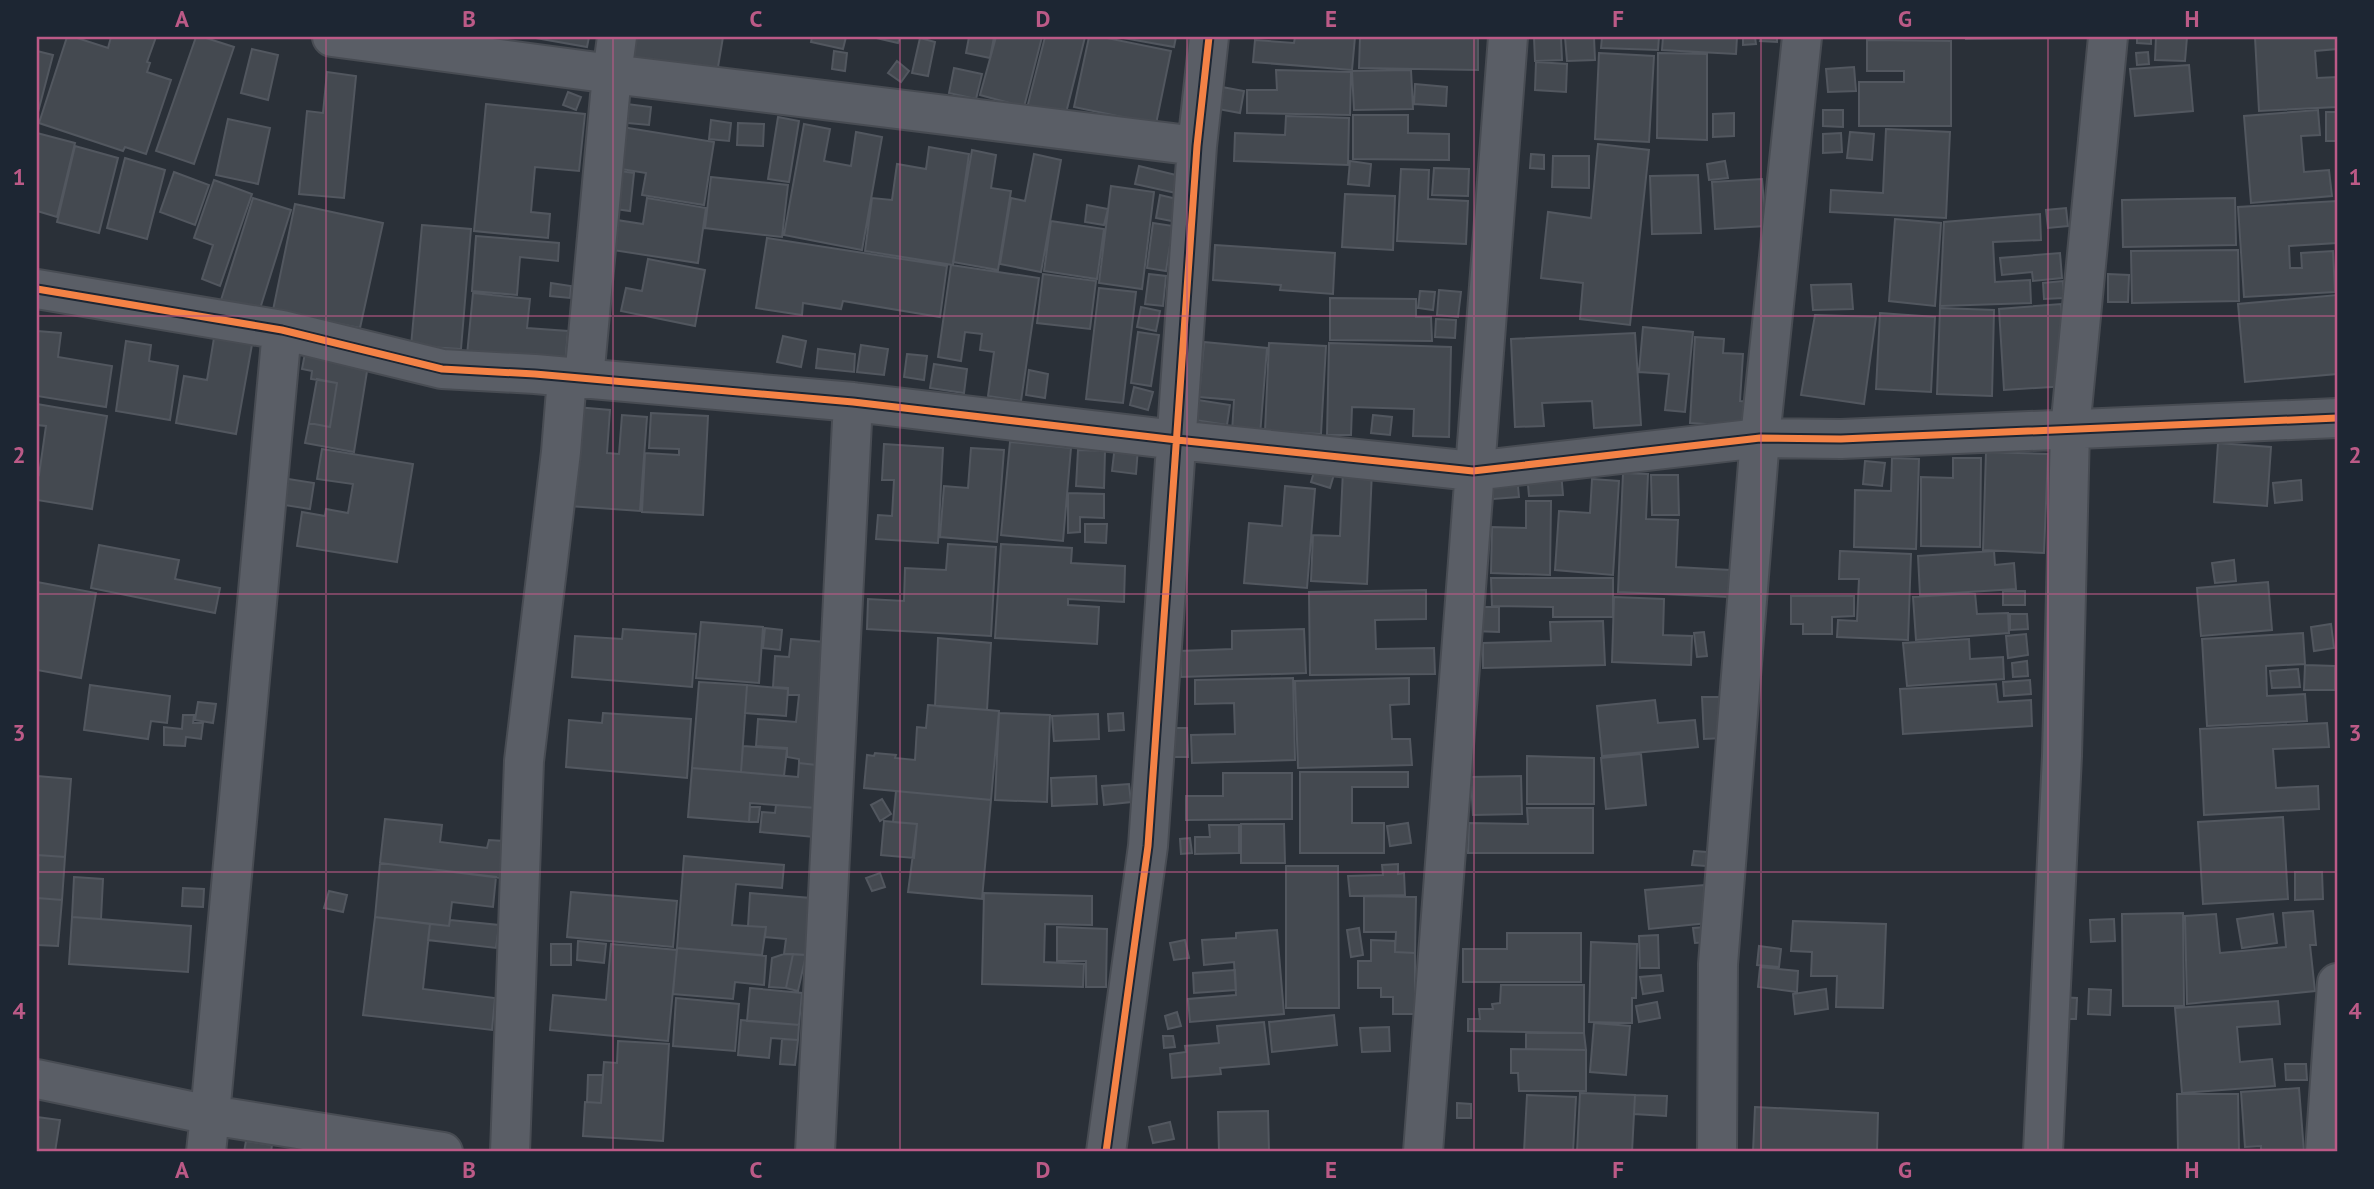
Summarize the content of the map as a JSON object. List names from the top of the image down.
{
  "grid": {
    "columns": [
      "A",
      "B",
      "C",
      "D",
      "E",
      "F",
      "G",
      "H"
    ],
    "rows": [
      "1",
      "2",
      "3",
      "4"
    ]
  }
}
